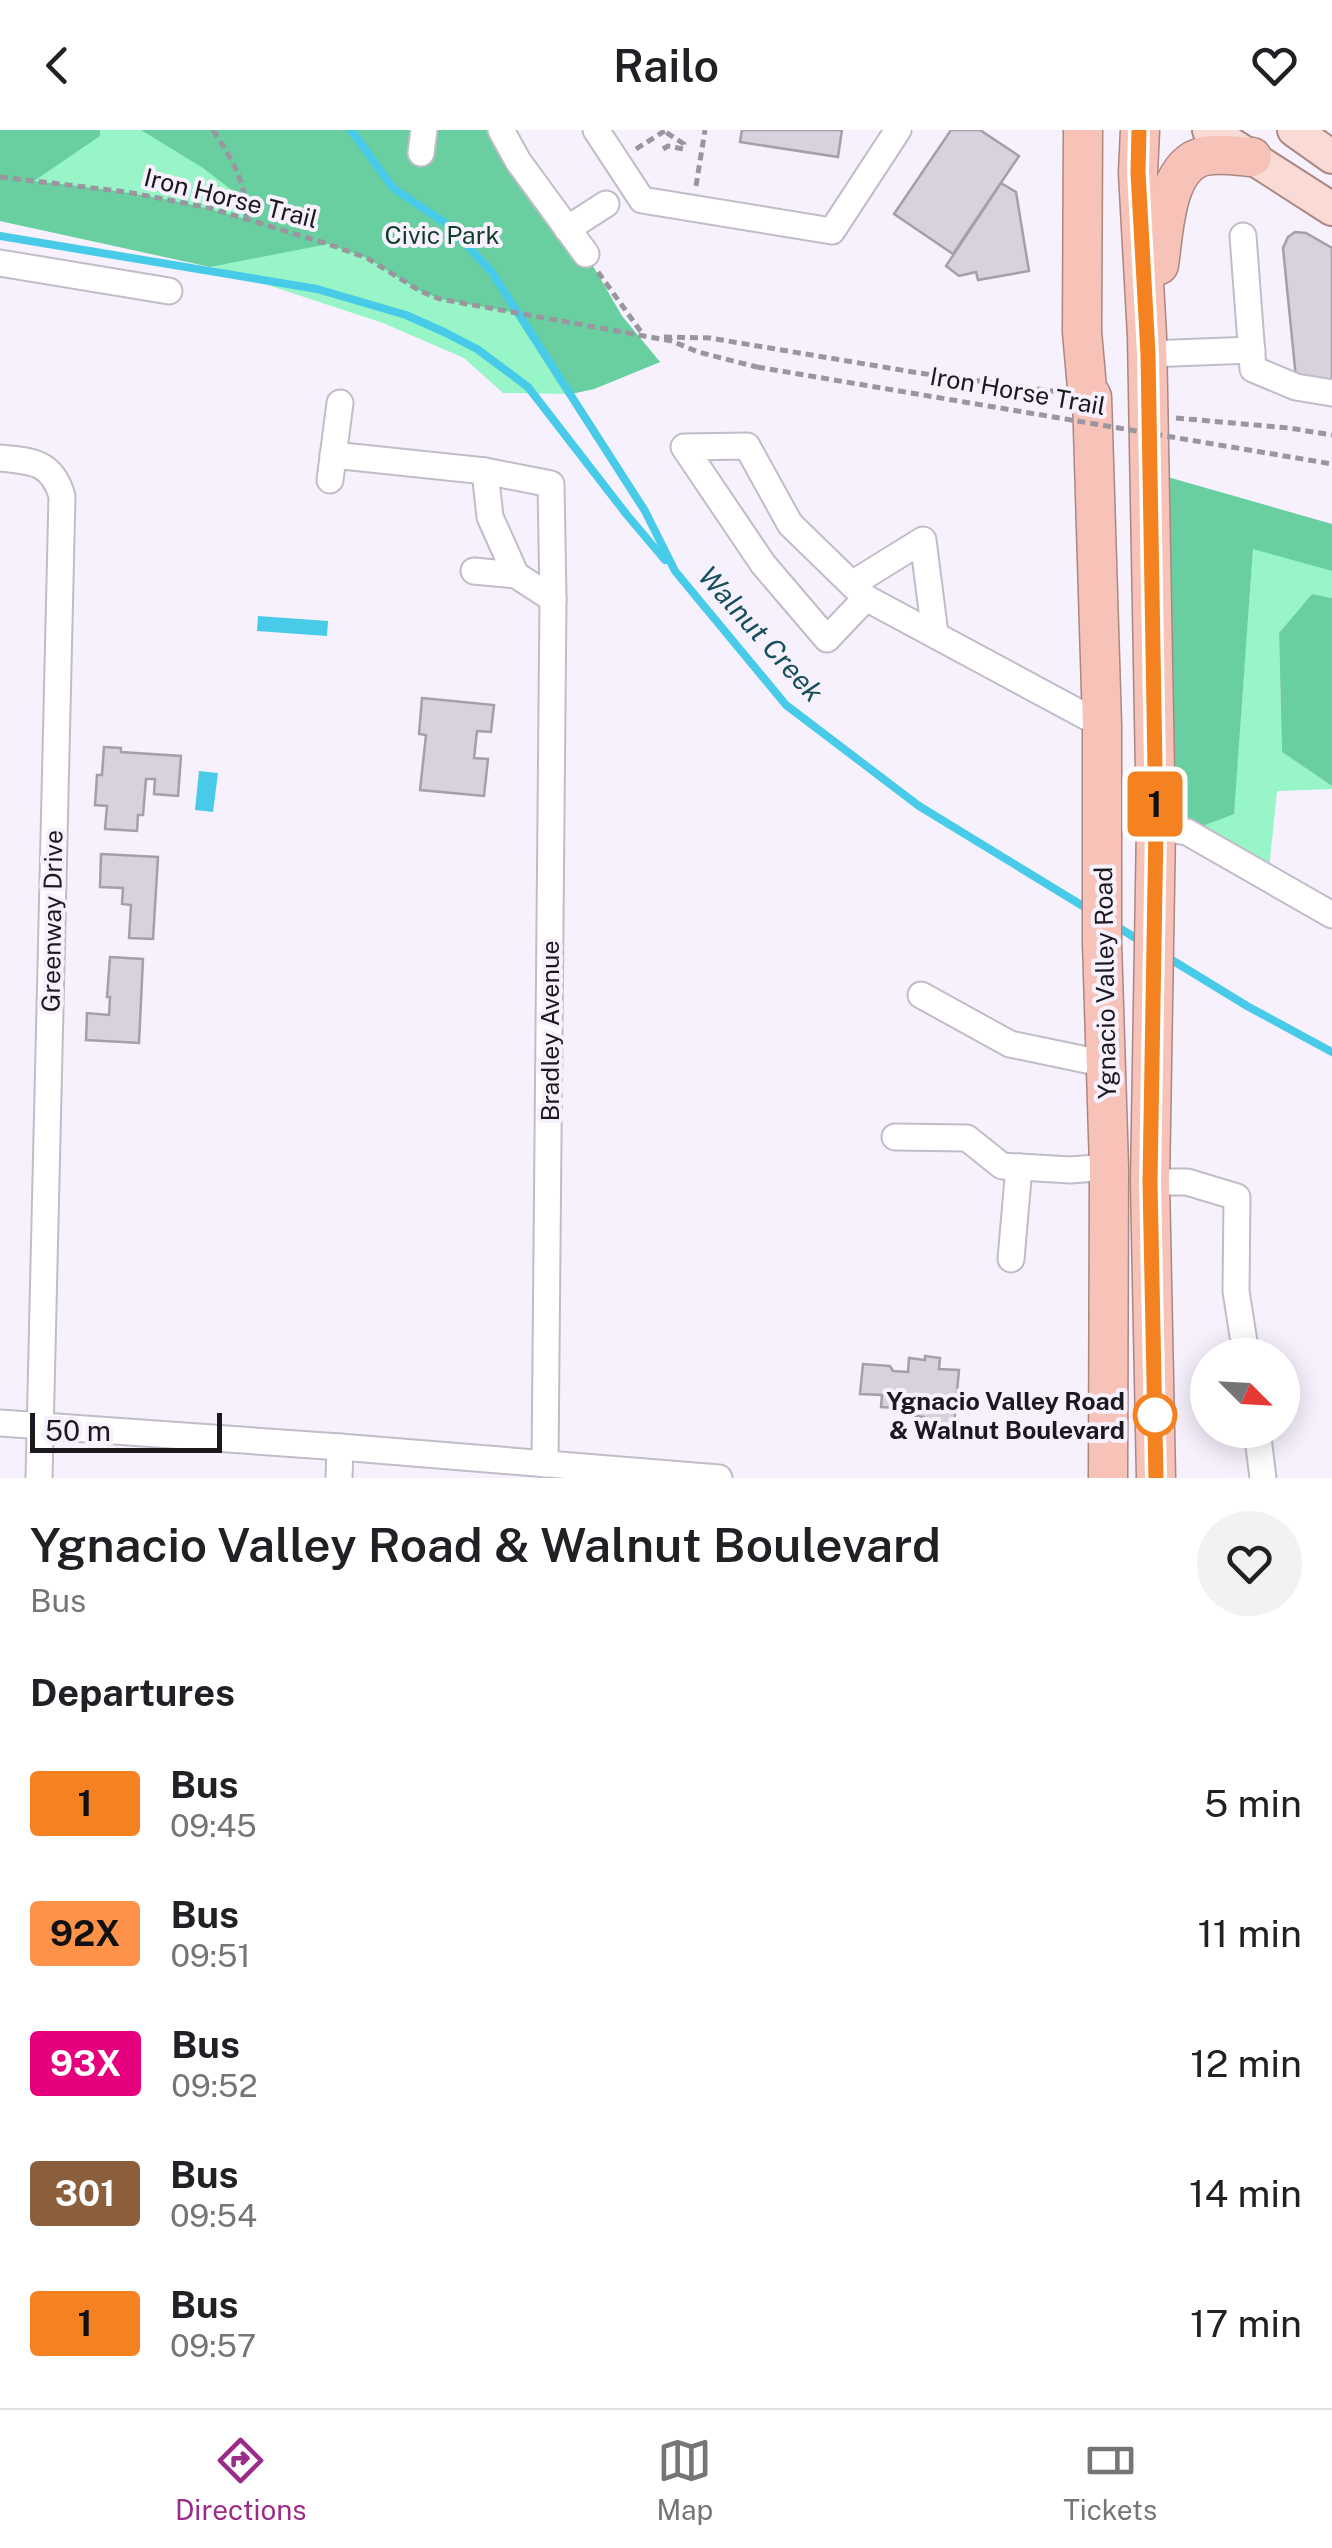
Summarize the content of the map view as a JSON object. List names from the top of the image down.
{
  "streets": {
    "highway": ["Ygnacio Valley Road"],
    "street": ["Greenway Drive", "Bradley Avenue"],
    "path": ["Iron Horse Trail"]
  },
  "water": ["Walnut Creek"],
  "parks": ["Civic Park"],
  "places": ["Ygnacio Valley Road & Walnut Boulevard"],
  "lines": ["bus line 1"],
  "scale_bar": "50 m",
  "north": "bottom right",
  "page": {
    "header": "Railo",
    "on_map": "1",
    "scale": "50 m",
    "heading": [
      ["Ygnacio Valley Road & Walnut Boulevard", "Bus"],
      "Departures"
    ],
    "list": [
      {
        "mark": "1",
        "name": "Bus",
        "note": "09:45",
        "value": "5 min"
      },
      {
        "mark": "92X",
        "name": "Bus",
        "note": "09:51",
        "value": "11 min"
      },
      {
        "mark": "93X",
        "name": "Bus",
        "note": "09:52",
        "value": "12 min"
      },
      {
        "mark": "301",
        "name": "Bus",
        "note": "09:54",
        "value": "14 min"
      },
      {
        "mark": "1",
        "name": "Bus",
        "note": "09:57",
        "value": "17 min"
      }
    ],
    "tabs": ["Directions", "Map", "Tickets"]
  }
}
